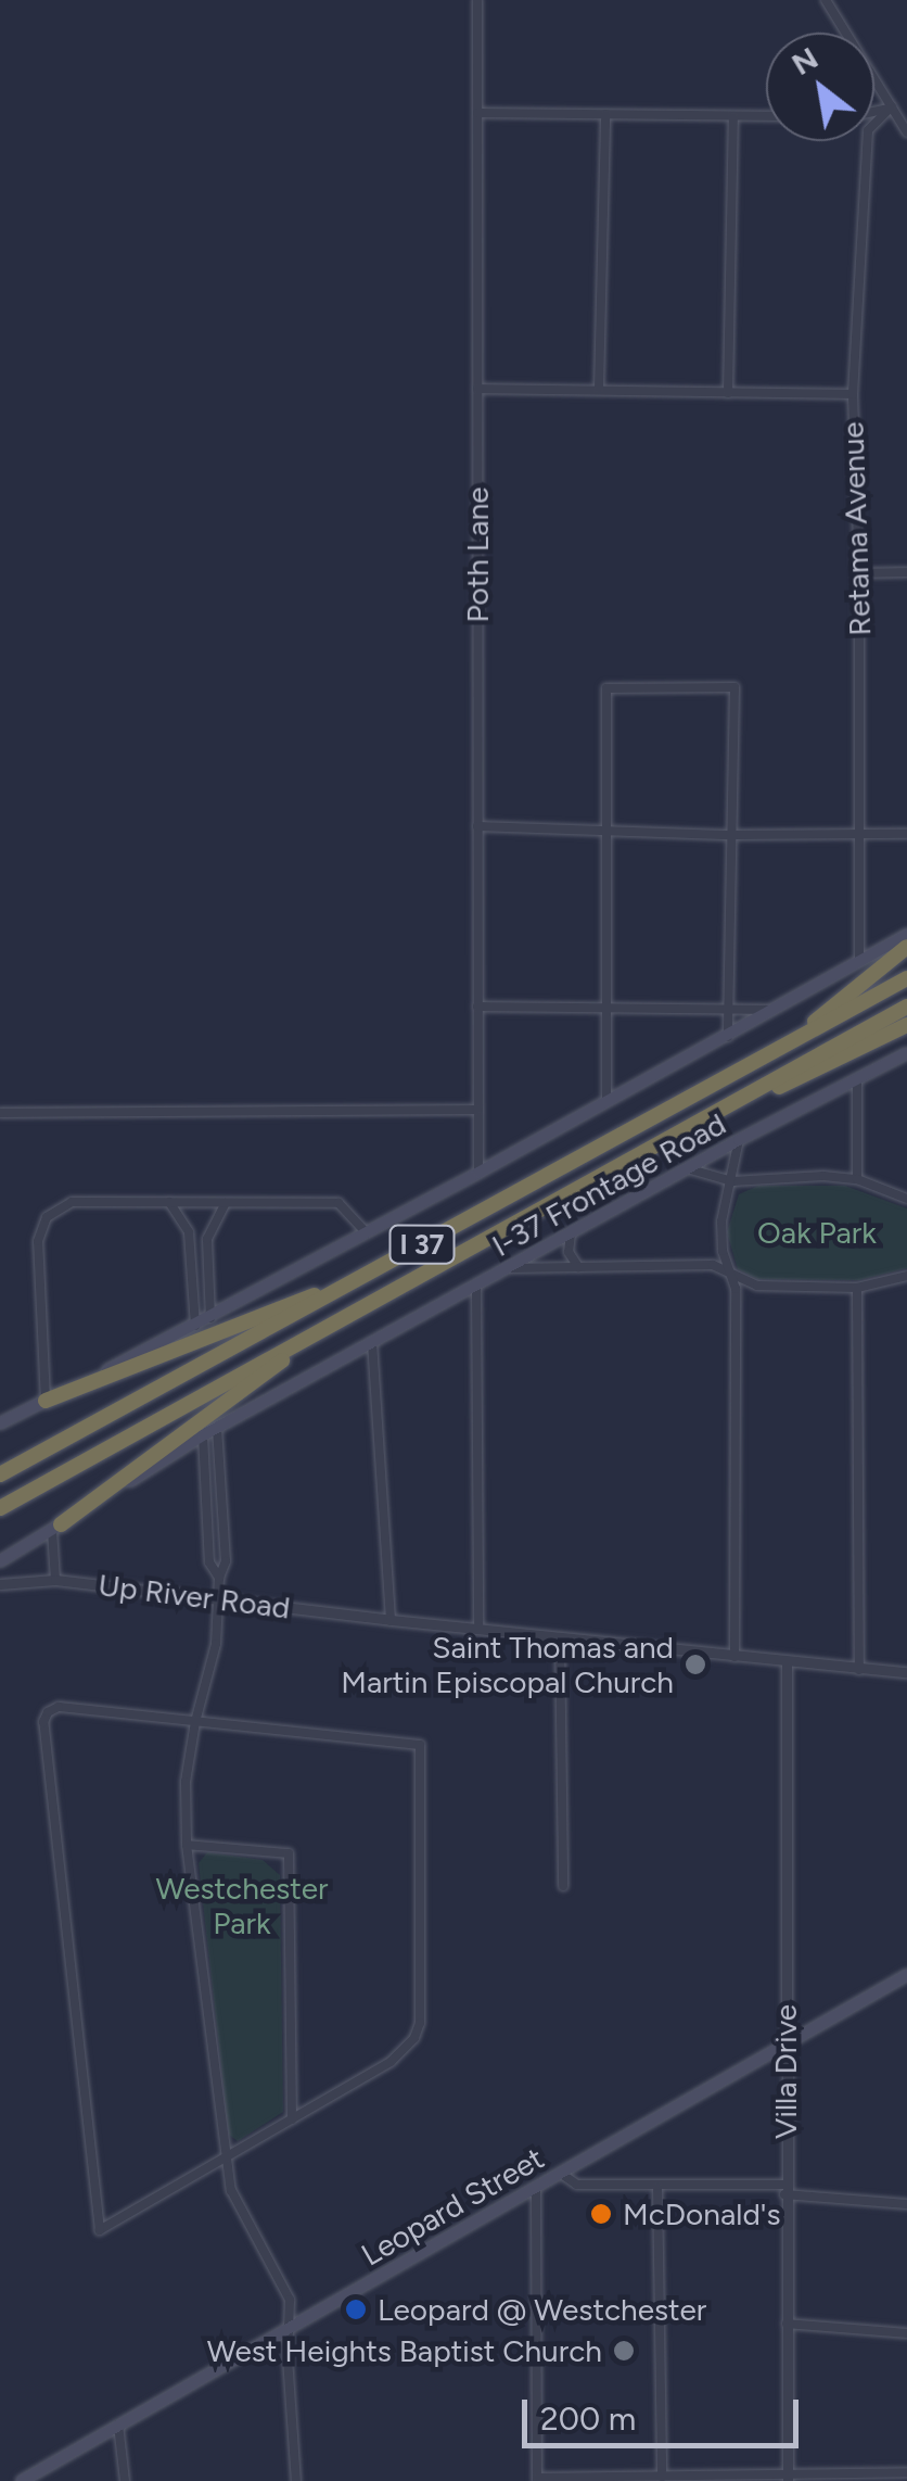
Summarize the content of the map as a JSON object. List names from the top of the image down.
{
  "streets": {
    "highway": ["I 37"],
    "main road": ["I-37 Frontage Road", "Leopard Street"],
    "street": [
      "Retama Avenue",
      "Poth Lane",
      "Up River Road",
      "Villa Drive"
    ]
  },
  "crossings": [
    ["Up River Road", "Villa Drive"],
    ["Villa Drive", "Leopard Street"]
  ],
  "parks": ["Oak Park", "Westchester Park"],
  "places": [
    "Saint Thomas and Martin Episcopal Church",
    "McDonald's",
    "Leopard @ Westchester",
    "West Heights Baptist Church"
  ],
  "scale_bar": "200 m",
  "north": "top left"
}
